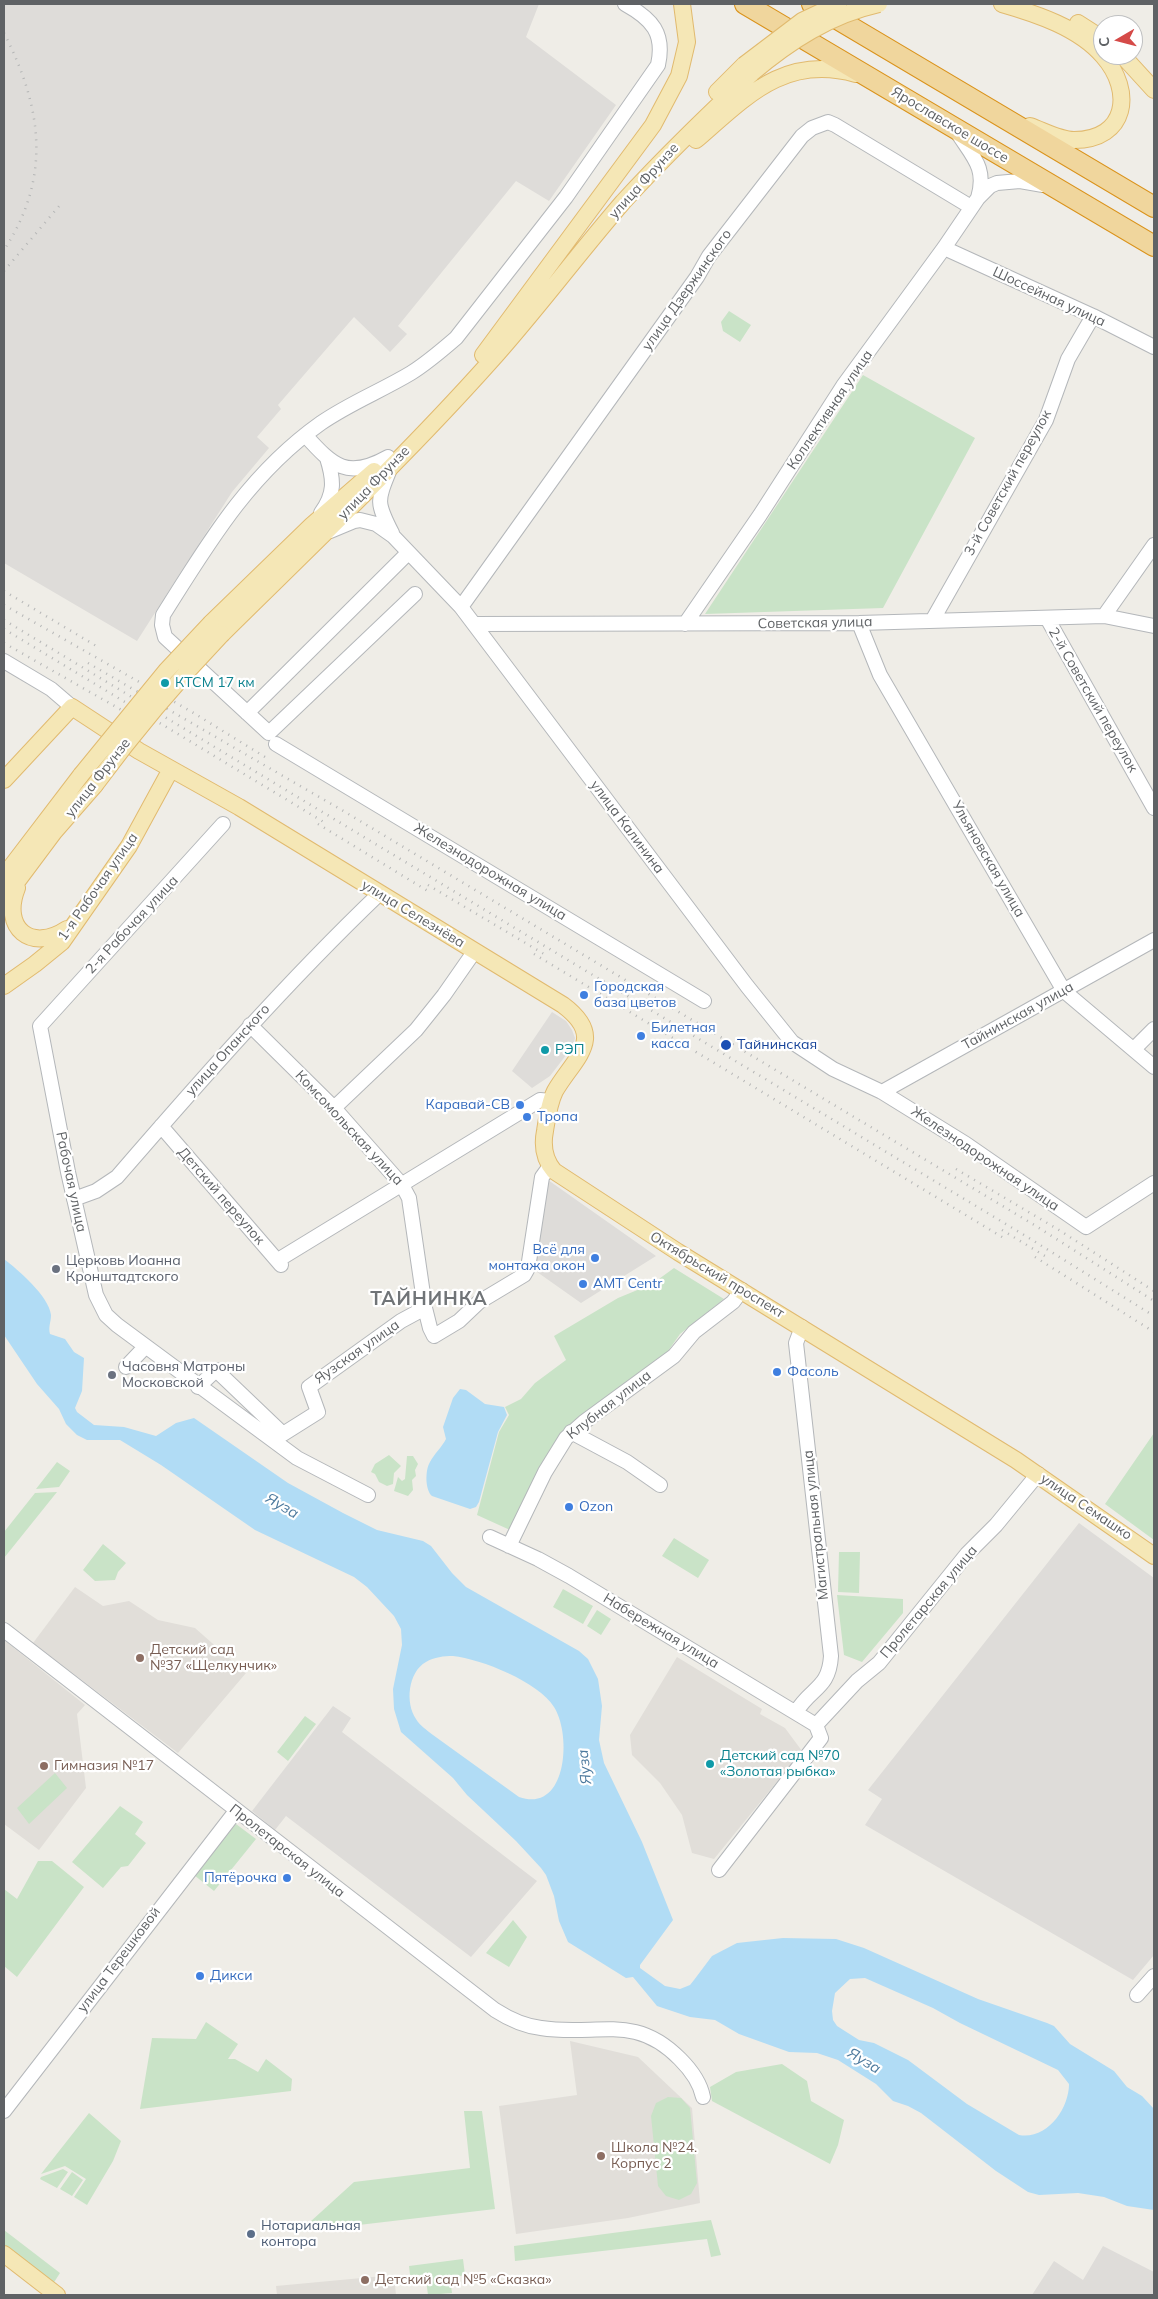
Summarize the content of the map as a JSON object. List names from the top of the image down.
{
  "streets": {
    "highway": ["Ярославское шоссе"],
    "main road": [
      "улица Фрунзе",
      "1-я Рабочая улица",
      "улица Селезнёва",
      "Октябрьский проспект",
      "улица Семашко"
    ],
    "street": [
      "улица Дзержинского",
      "Шоссейная улица",
      "Коллективная улица",
      "3-й Советский переулок",
      "Советская улица",
      "2-й Советский переулок",
      "улица Калинина",
      "Ульяновская улица",
      "Железнодорожная улица",
      "2-я Рабочая улица",
      "Тайнинская улица",
      "улица Опанского",
      "Комсомольская улица",
      "Рабочая улица",
      "Детский переулок",
      "Яузская улица",
      "Клубная улица",
      "Магистральная улица",
      "Пролетарская улица",
      "Набережная улица",
      "улица Терешковой"
    ]
  },
  "crossings": [
    ["Ярославское шоссе", "Коллективная улица"],
    ["улица Дзержинского", "Коллективная улица"],
    ["улица Дзержинского", "улица Калинина"],
    ["Шоссейная улица", "Коллективная улица"],
    ["Шоссейная улица", "3-й Советский переулок"],
    ["Коллективная улица", "Советская улица"],
    ["3-й Советский переулок", "Советская улица"],
    ["Советская улица", "2-й Советский переулок"],
    ["Советская улица", "улица Калинина"],
    ["Советская улица", "Ульяновская улица"],
    ["улица Калинина", "Железнодорожная улица"],
    ["улица Калинина", "Тайнинская улица"],
    ["Ульяновская улица", "Тайнинская улица"],
    ["Железнодорожная улица", "Тайнинская улица"],
    ["1-я Рабочая улица", "улица Селезнёва"],
    ["улица Селезнёва", "улица Опанского"],
    ["2-я Рабочая улица", "Рабочая улица"],
    ["улица Опанского", "Комсомольская улица"],
    ["улица Опанского", "Рабочая улица"],
    ["улица Опанского", "Детский переулок"],
    ["Комсомольская улица", "Детский переулок"],
    ["Комсомольская улица", "Яузская улица"],
    ["Октябрьский проспект", "Клубная улица"],
    ["Октябрьский проспект", "улица Семашко"],
    ["Октябрьский проспект", "Магистральная улица"],
    ["Клубная улица", "Набережная улица"],
    ["улица Семашко", "Пролетарская улица"],
    ["Магистральная улица", "Набережная улица"],
    ["Пролетарская улица", "Набережная улица"],
    ["Пролетарская улица", "улица Терешковой"]
  ],
  "districts": ["ТАЙНИНКА"],
  "water": ["Яуза"],
  "places": [
    "КТСМ 17 км",
    "Городская база цветов",
    "Билетная касса",
    "Тайнинская",
    "РЭП",
    "Каравай-СВ",
    "Тропа",
    "Всё для монтажа окон",
    "Церковь Иоанна Кронштадтского",
    "AMT Centr",
    "Фасоль",
    "Часовня Матроны Московской",
    "Ozon",
    "Детский сад №37 «Щелкунчик»",
    "Детский сад №70 «Золотая рыбка»",
    "Гимназия №17",
    "Пятёрочка",
    "Дикси",
    "Школа №24. Корпус 2",
    "Нотариальная контора",
    "Детский сад №5 «Сказка»"
  ],
  "north": "left"
}
